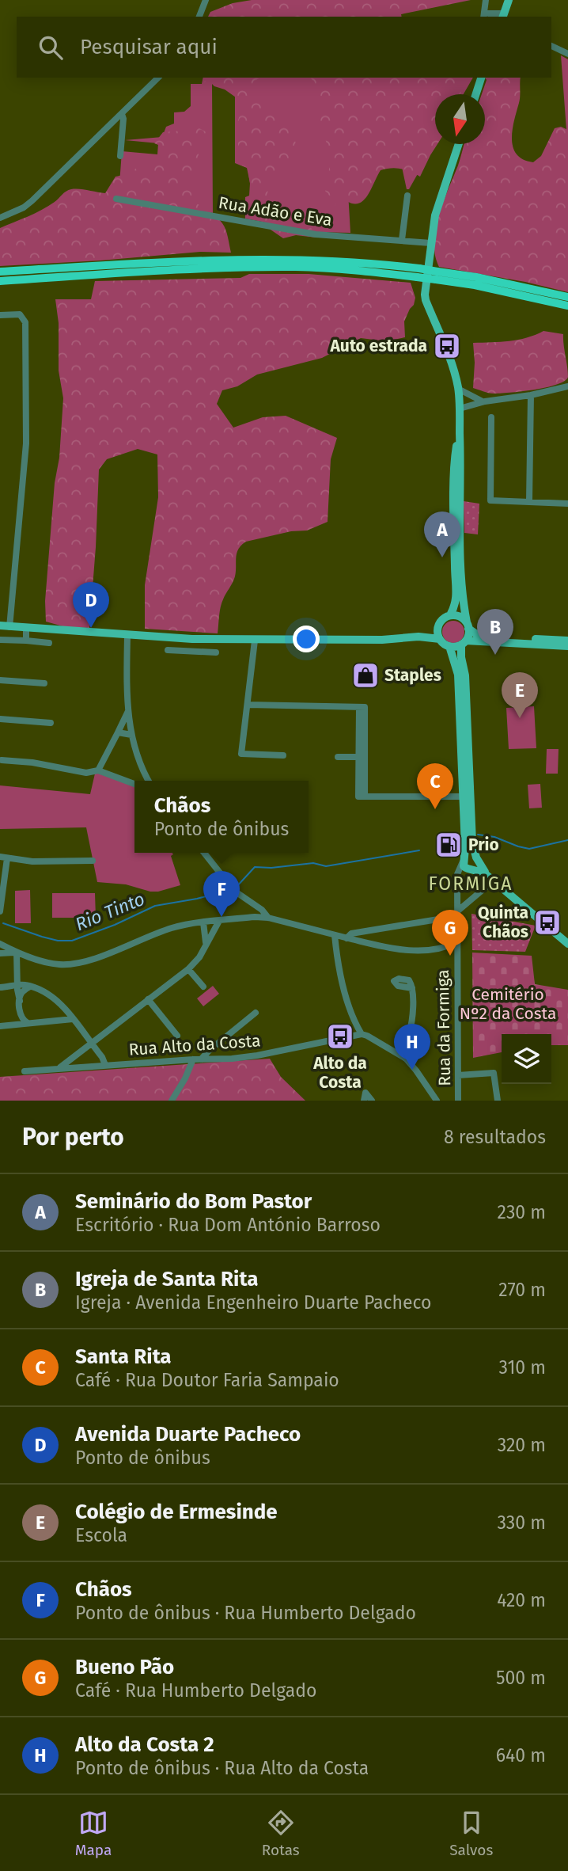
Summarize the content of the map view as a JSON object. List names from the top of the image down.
{
  "streets": {
    "street": ["Rua Adão e Eva", "Rua da Formiga", "Rua Alto da Costa"]
  },
  "districts": ["FORMIGA"],
  "water": ["Rio Tinto"],
  "parks": ["Cemitério Nº2 da Costa"],
  "places": {
    "bus stop": ["Auto estrada", "Quinta Chãos", "Alto da Costa"],
    "shop": ["Staples"],
    "fuel station": ["Prio"]
  },
  "north": "bottom",
  "page": {
    "search": "Pesquisar aqui",
    "pins": [
      "A",
      "D",
      "B",
      "E",
      "C",
      "F",
      "G",
      "H"
    ],
    "popup": ["Chãos", "Ponto de ônibus"],
    "heading": ["Por perto", "8 resultados"],
    "list": [
      {
        "mark": "A",
        "name": "Seminário do Bom Pastor",
        "note": "Escritório · Rua Dom António Barroso",
        "value": "230 m"
      },
      {
        "mark": "B",
        "name": "Igreja de Santa Rita",
        "note": "Igreja · Avenida Engenheiro Duarte Pacheco",
        "value": "270 m"
      },
      {
        "mark": "C",
        "name": "Santa Rita",
        "note": "Café · Rua Doutor Faria Sampaio",
        "value": "310 m"
      },
      {
        "mark": "D",
        "name": "Avenida Duarte Pacheco",
        "note": "Ponto de ônibus",
        "value": "320 m"
      },
      {
        "mark": "E",
        "name": "Colégio de Ermesinde",
        "note": "Escola",
        "value": "330 m"
      },
      {
        "mark": "F",
        "name": "Chãos",
        "note": "Ponto de ônibus · Rua Humberto Delgado",
        "value": "420 m"
      },
      {
        "mark": "G",
        "name": "Bueno Pão",
        "note": "Café · Rua Humberto Delgado",
        "value": "500 m"
      },
      {
        "mark": "H",
        "name": "Alto da Costa 2",
        "note": "Ponto de ônibus · Rua Alto da Costa",
        "value": "640 m"
      }
    ],
    "nav": ["Mapa", "Rotas", "Salvos"]
  }
}
